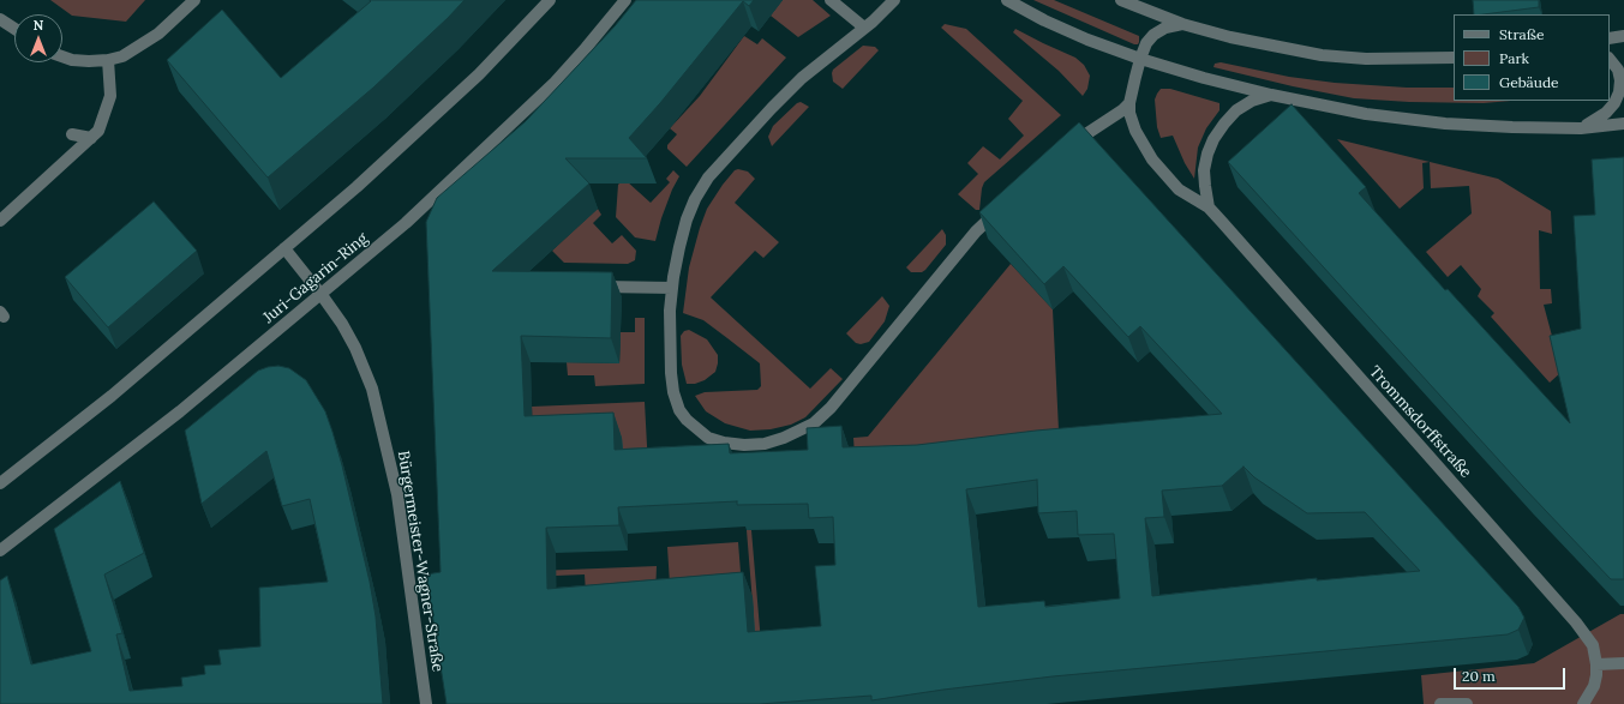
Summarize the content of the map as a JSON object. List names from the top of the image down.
{
  "streets": {
    "street": ["Juri-Gagarin-Ring", "Trommsdorffstraße", "Bürgermeister-Wagner-Straße"]
  },
  "crossings": [
    ["Juri-Gagarin-Ring", "Bürgermeister-Wagner-Straße"]
  ],
  "legend": ["Straße", "Park", "Gebäude"],
  "scale_bar": "20 m",
  "north": "top"
}
